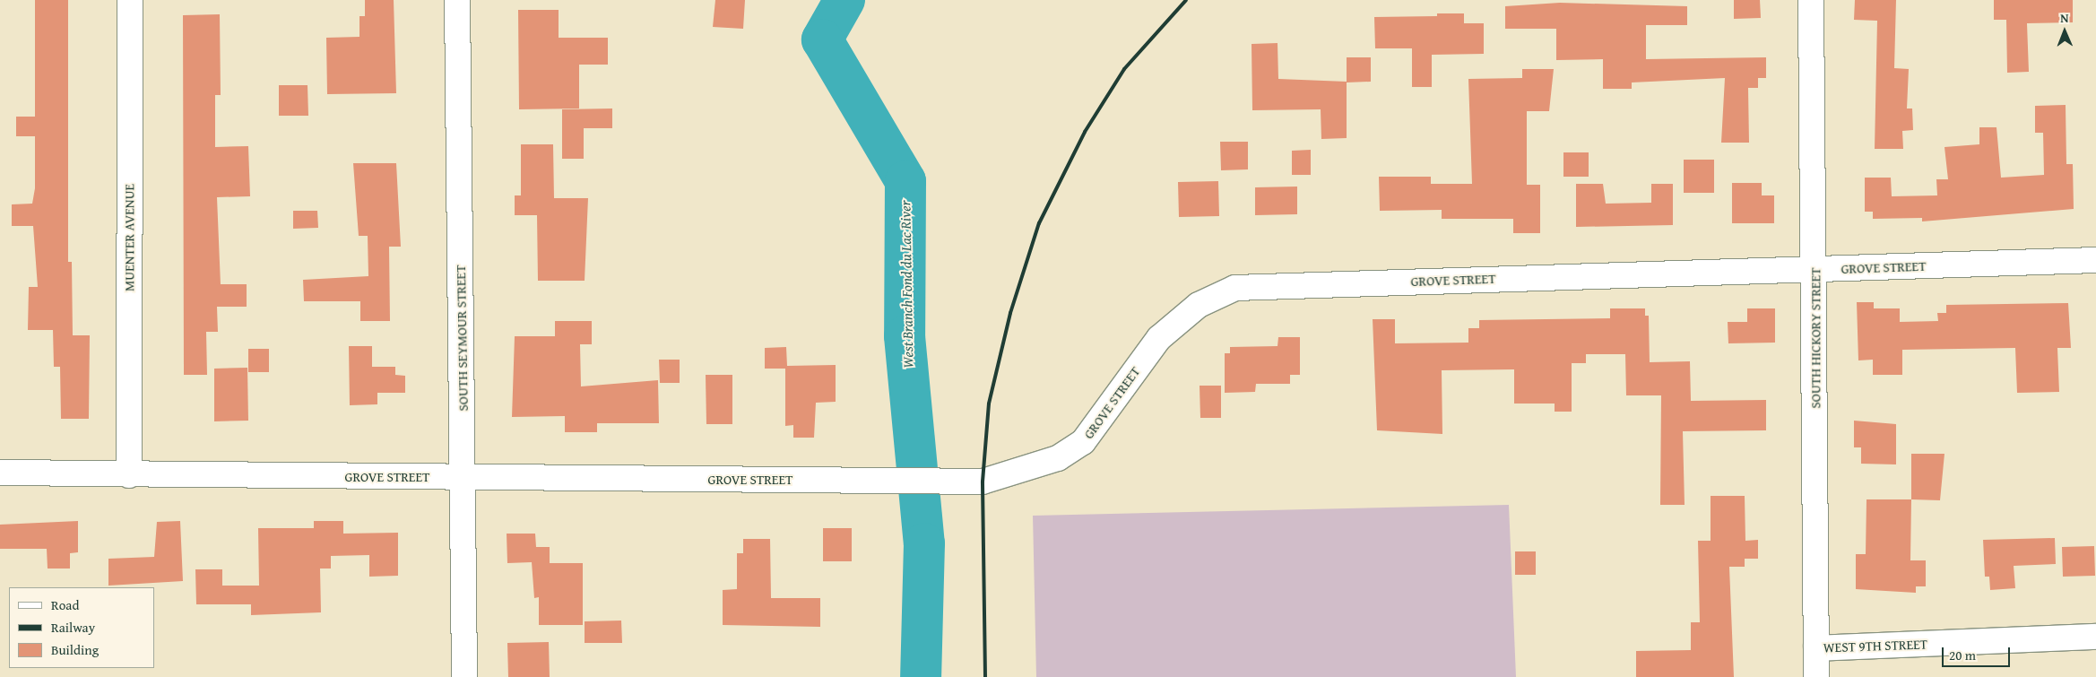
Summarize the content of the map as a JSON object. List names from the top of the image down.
{
  "streets": {
    "street": [
      "MUENTER AVENUE",
      "GROVE STREET",
      "SOUTH SEYMOUR STREET",
      "SOUTH HICKORY STREET",
      "WEST 9TH STREET"
    ]
  },
  "crossings": [
    ["MUENTER AVENUE", "GROVE STREET"],
    ["GROVE STREET", "SOUTH SEYMOUR STREET"],
    ["GROVE STREET", "SOUTH HICKORY STREET"],
    ["SOUTH HICKORY STREET", "WEST 9TH STREET"]
  ],
  "water": ["West Branch Fond du Lac River"],
  "legend": ["Road", "Railway", "Building"],
  "scale_bar": "20 m",
  "north": "top"
}
